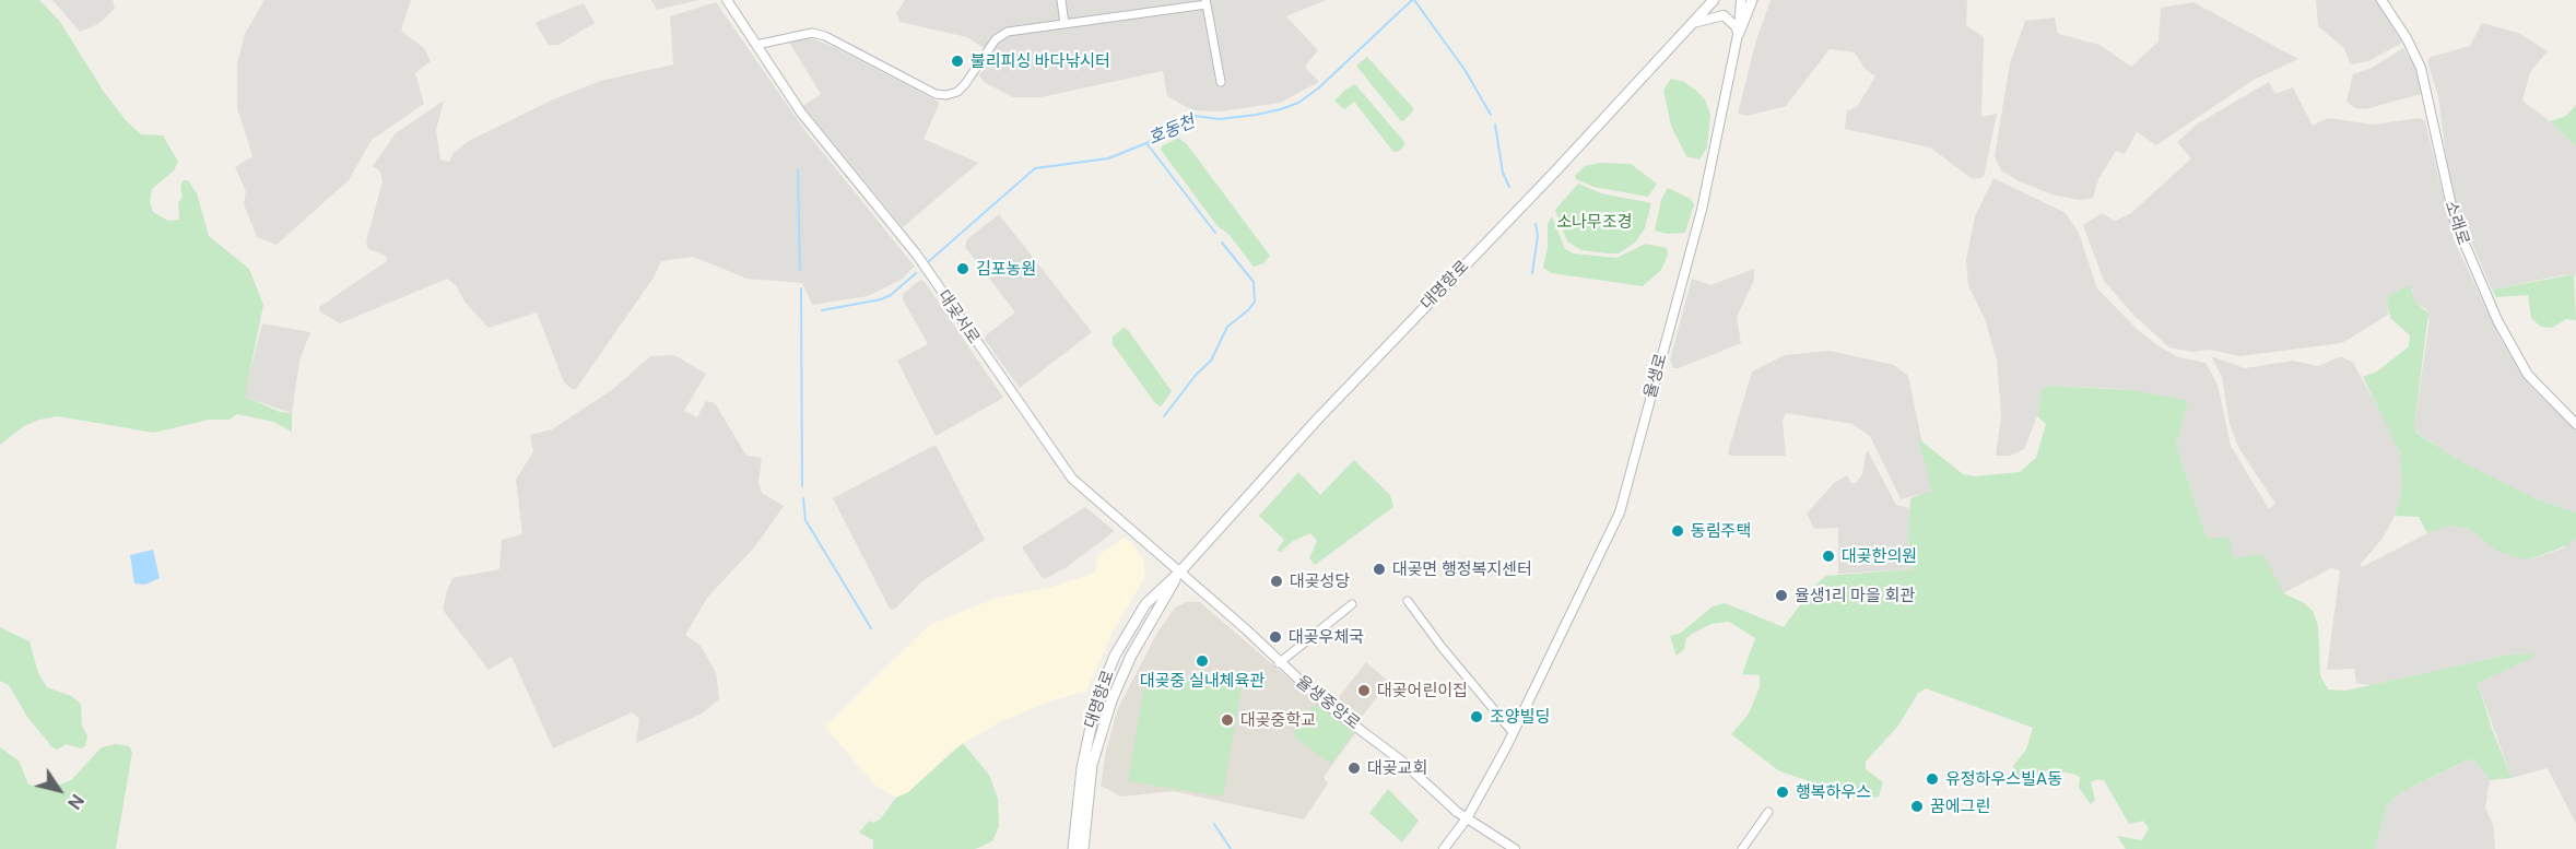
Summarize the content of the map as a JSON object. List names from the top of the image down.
{
  "streets": {
    "main road": ["대명항로"],
    "street": [
      "소래로",
      "대곶서로",
      "율생로",
      "율생중앙로"
    ]
  },
  "crossings": [
    ["대명항로", "대곶서로"],
    ["대명항로", "율생중앙로"],
    ["대곶서로", "율생중앙로"],
    ["율생로", "율생중앙로"]
  ],
  "water": ["호동천"],
  "parks": ["소나무조경"],
  "places": [
    "불리피싱 바다낚시터",
    "김포농원",
    "동림주택",
    "대곶한의원",
    "대곶면 행정복지센터",
    "대곶성당",
    "율생1리 마을 회관",
    "대곶우체국",
    "대곶중 실내체육관",
    "대곶어린이집",
    "조양빌딩",
    "대곶중학교",
    "대곶교회",
    "유정하우스빌A동",
    "행복하우스",
    "꿈에그린"
  ],
  "north": "bottom right"
}
